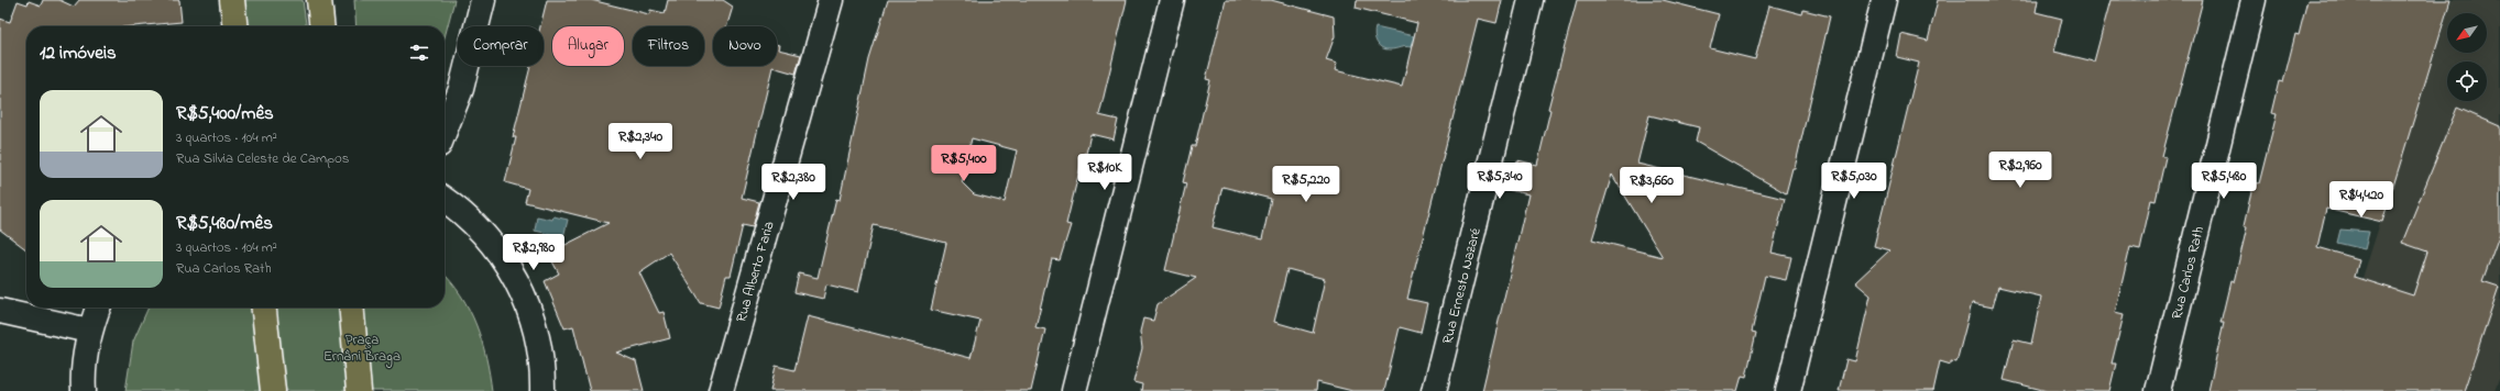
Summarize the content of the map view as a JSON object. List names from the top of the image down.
{
  "streets": {
    "street": ["Rua Alberto Faria", "Rua Carlos Rath", "Rua Ernesto Nazaré"]
  },
  "parks": ["Praça Ernâni Braga"],
  "north": "bottom left",
  "page": {
    "chip": [
      "Comprar",
      "Alugar",
      "Filtros",
      "Novo"
    ],
    "heading": "12 imóveis",
    "list": [
      {
        "name": "R$5,400/mês",
        "note": "3 quartos · 104 m² · Rua Silvia Celeste de Campos"
      },
      {
        "name": "R$5,480/mês",
        "note": "3 quartos · 104 m² · Rua Carlos Rath"
      }
    ],
    "price": [
      "R$2,340",
      "R$5,400",
      "R$2,960",
      "R$10K",
      "R$5,340",
      "R$5,030",
      "R$5,480",
      "R$2,380",
      "R$5,220",
      "R$3,660",
      "R$4,420",
      "R$2,980"
    ]
  }
}
